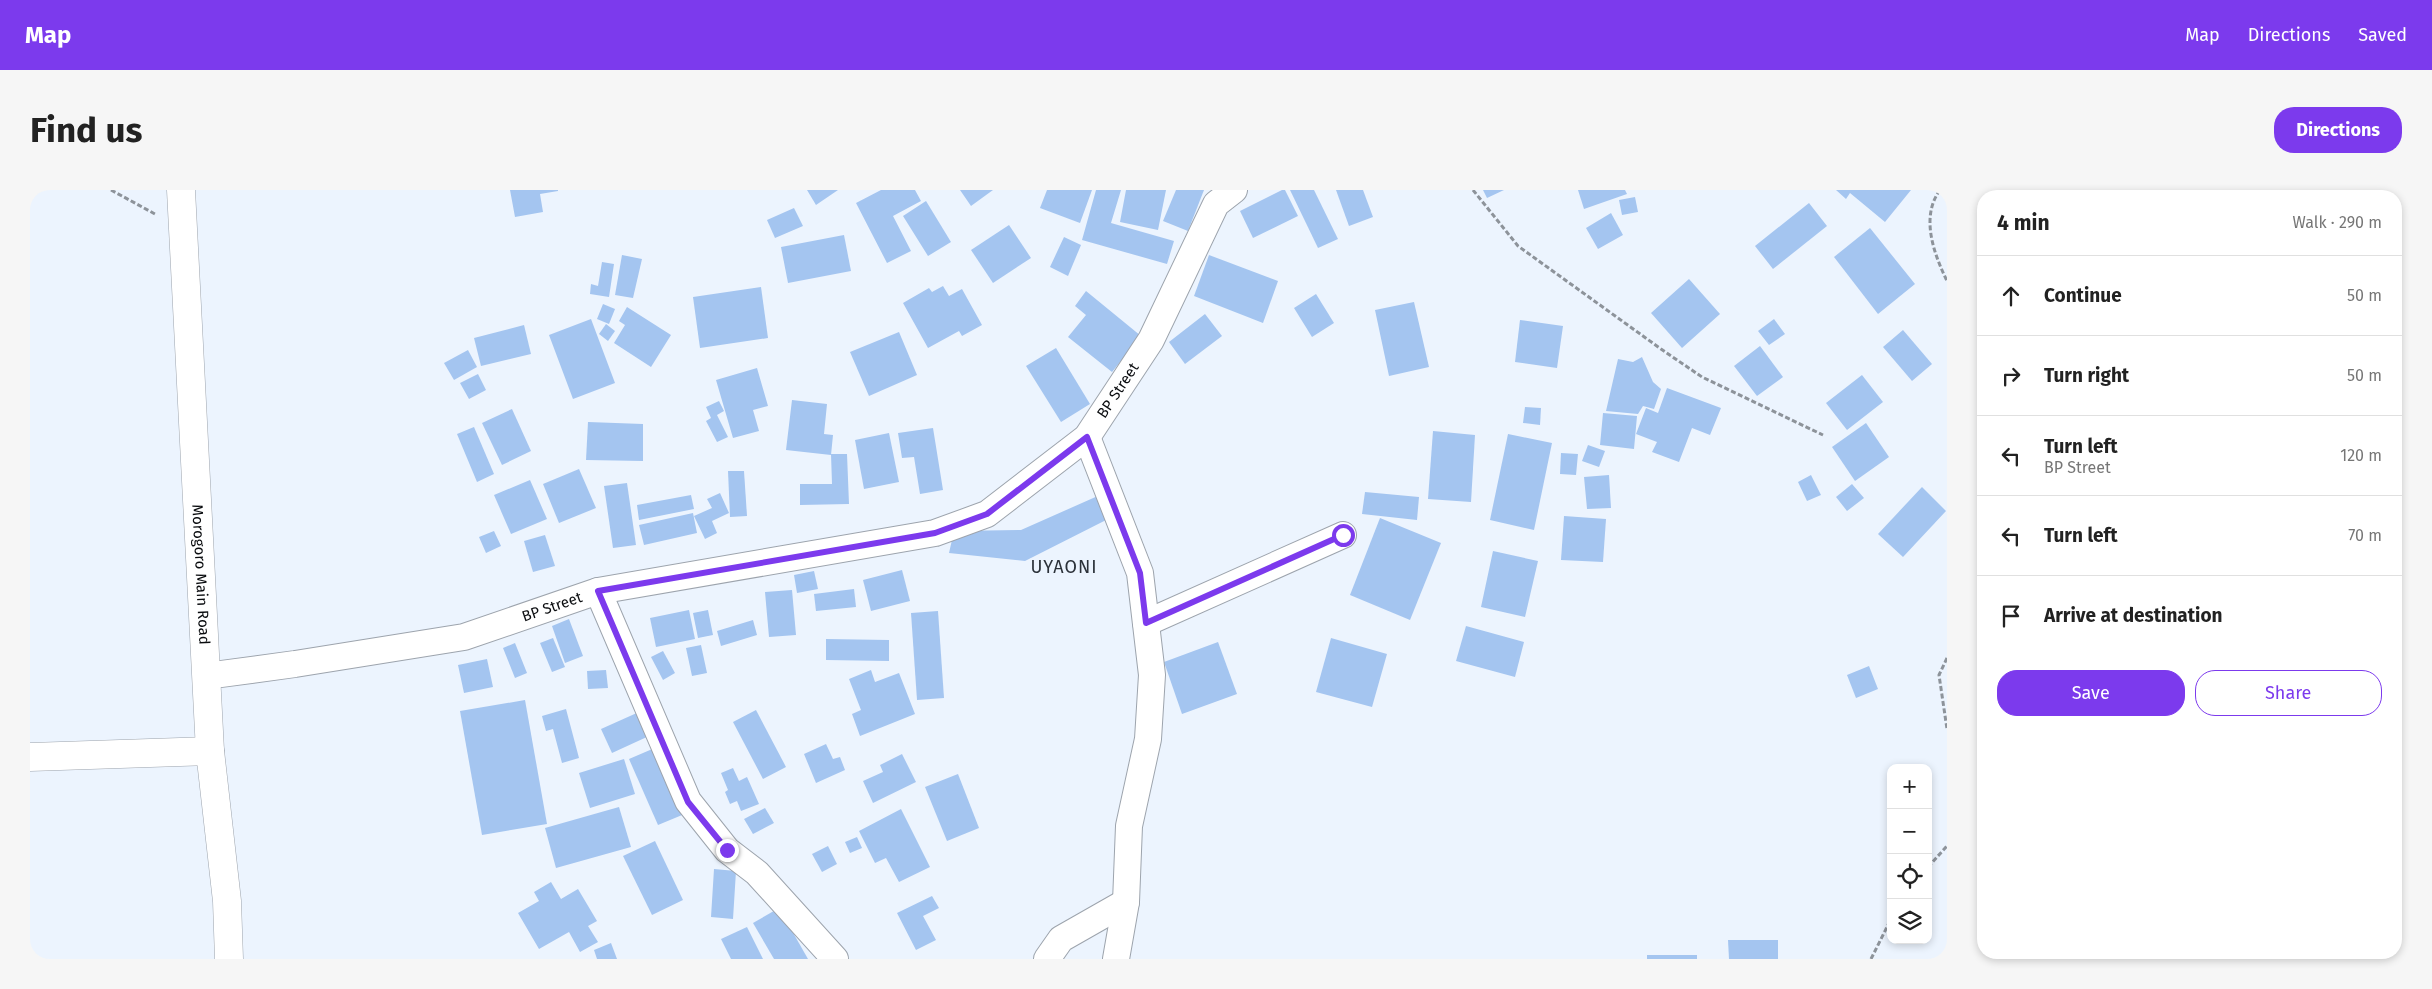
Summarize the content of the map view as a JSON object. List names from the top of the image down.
{
  "streets": {
    "main road": ["Morogoro Main Road"],
    "street": ["BP Street"]
  },
  "crossings": [
    ["BP Street", "Morogoro Main Road"]
  ],
  "districts": ["UYAONI"],
  "page": {
    "header": "Map",
    "nav": ["Map", "Directions", "Saved"],
    "buttons": [
      "Directions",
      ["Save", "Share"]
    ],
    "title": "Find us",
    "heading": ["4 min", "Walk · 290 m"],
    "list": [
      ["Continue", "50 m"],
      ["Turn right", "50 m"],
      ["Turn left", "BP Street", "120 m"],
      ["Turn left", "70 m"],
      "Arrive at destination"
    ],
    "map_buttons": ["+", "−"]
  }
}
